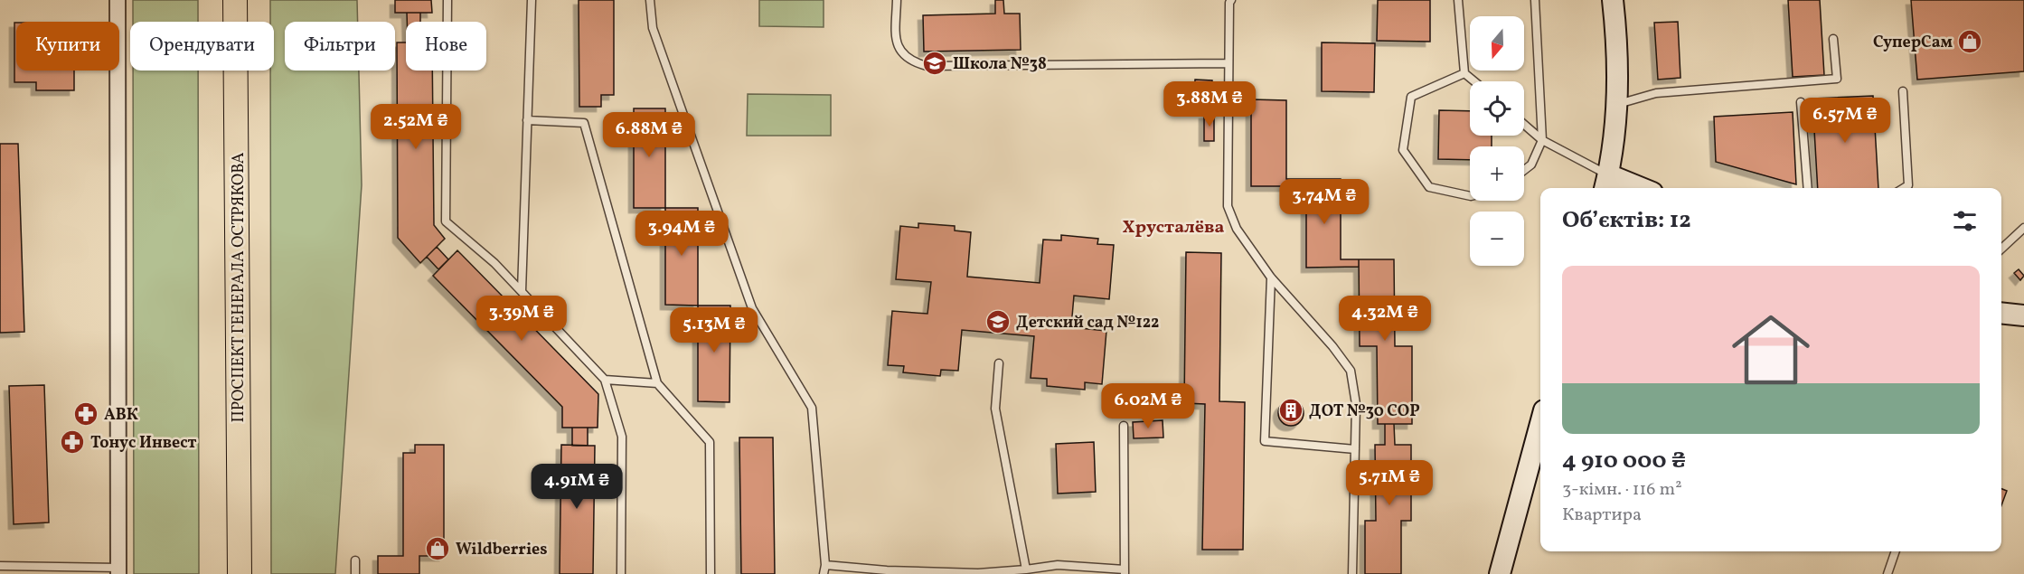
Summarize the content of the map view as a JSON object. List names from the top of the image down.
{
  "streets": {
    "main road": ["ПРОСПЕКТ ГЕНЕРАЛА ОСТРЯКОВА"]
  },
  "districts": ["Хрусталёва"],
  "places": {
    "shop": ["СуперСам", "Wildberries"],
    "school or university": ["Школа №38", "Детский сад №122"],
    "building": ["ДОТ №30 СОР"],
    "pharmacy": ["АВК", "Тонус Инвест"]
  },
  "north": "bottom",
  "page": {
    "map_buttons": ["+", "−"],
    "chip": [
      "Купити",
      "Орендувати",
      "Фільтри",
      "Нове"
    ],
    "price": [
      "3.88M ₴",
      "6.57M ₴",
      "2.52M ₴",
      "6.88M ₴",
      "3.74M ₴",
      "3.94M ₴",
      "3.39M ₴",
      "4.32M ₴",
      "5.13M ₴",
      "6.02M ₴",
      "5.71M ₴",
      "4.91M ₴"
    ],
    "heading": "Об’єктів: 12",
    "list": [
      {
        "name": "4 910 000 ₴",
        "note": "3-кімн. · 116 m² · Квартира"
      }
    ]
  }
}
